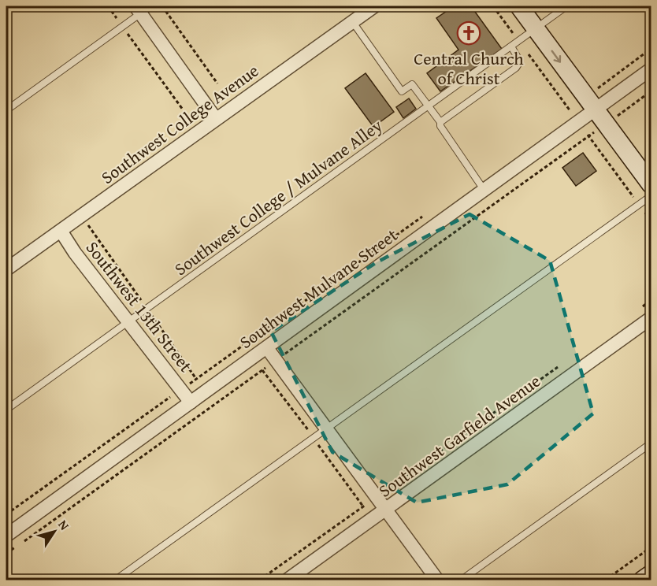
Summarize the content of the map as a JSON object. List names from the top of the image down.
{
  "streets": {
    "street": [
      "Southwest College Avenue",
      "Southwest Mulvane Street",
      "Southwest 13th Street",
      "Southwest Garfield Avenue"
    ],
    "lane": ["Southwest College / Mulvane Alley"]
  },
  "crossings": [
    ["Southwest College Avenue", "Southwest 13th Street"],
    ["Southwest College / Mulvane Alley", "Southwest 13th Street"],
    ["Southwest Mulvane Street", "Southwest 13th Street"]
  ],
  "places": {
    "church": ["Central Church of Christ"]
  },
  "north": "top right"
}
